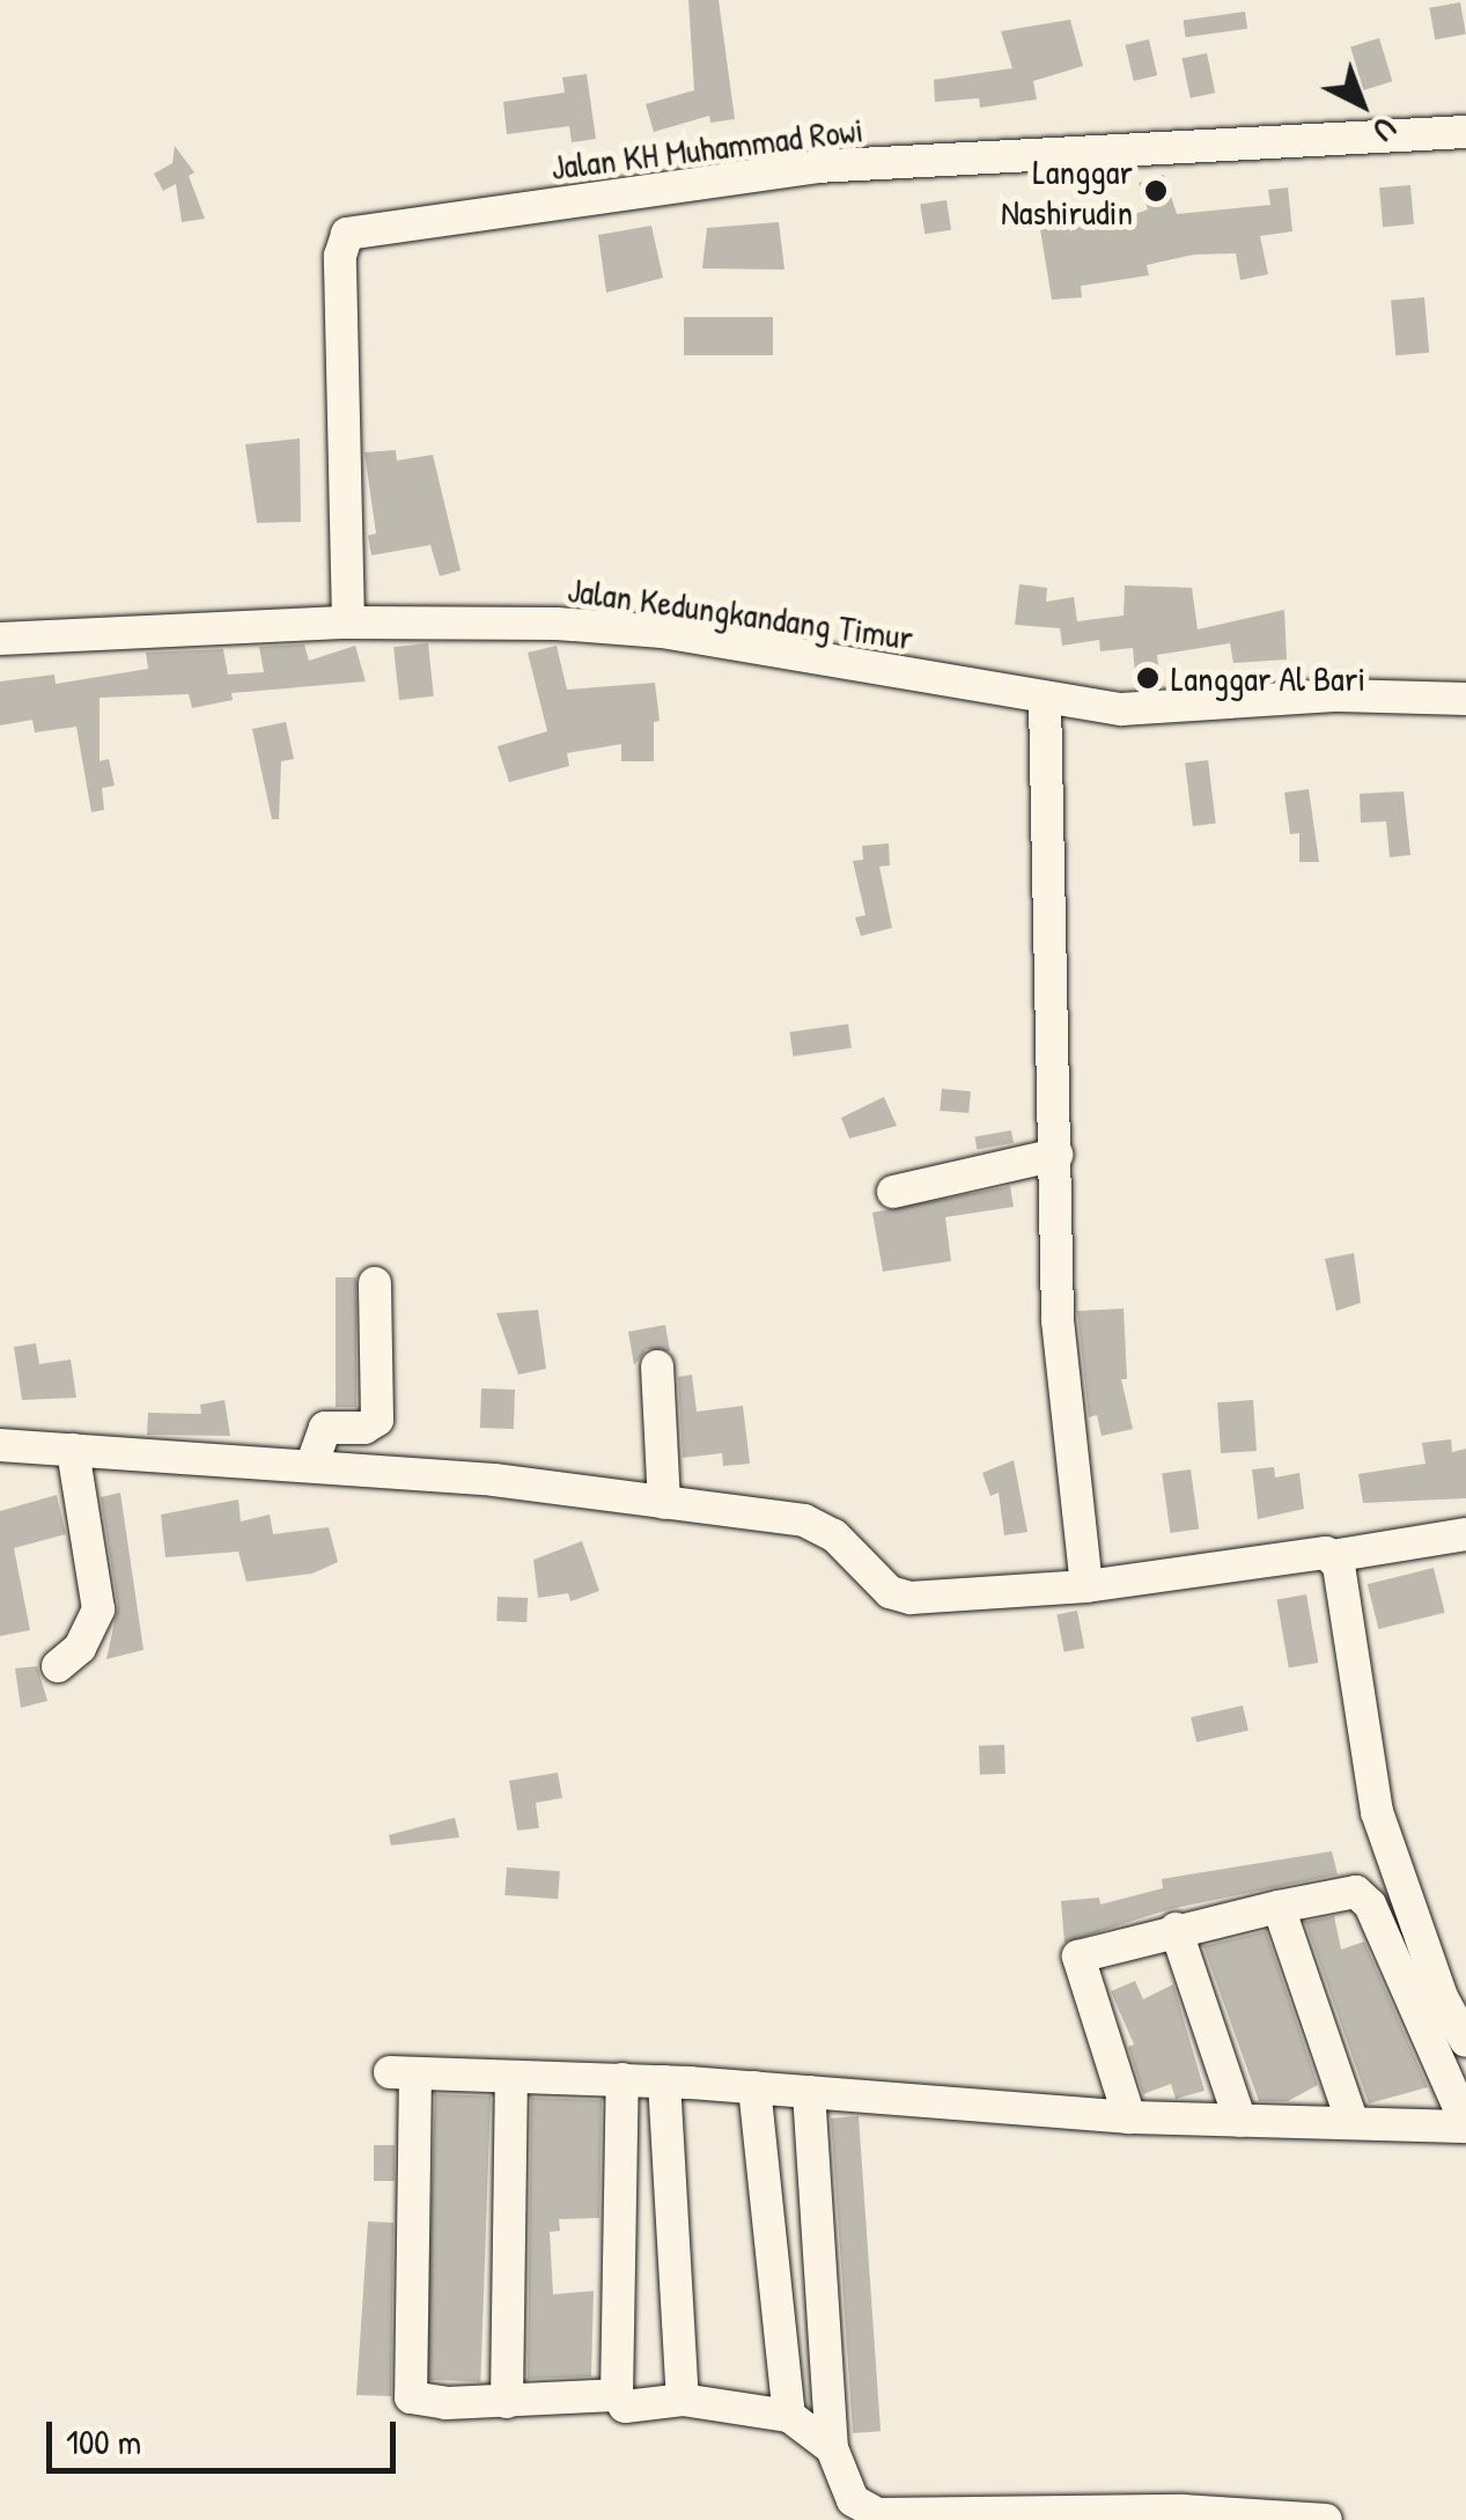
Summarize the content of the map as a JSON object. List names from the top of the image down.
{
  "streets": {
    "street": ["Jalan KH Muhammad Rowi", "Jalan Kedungkandang Timur"]
  },
  "crossings": [
    ["Jalan KH Muhammad Rowi", "Jalan Kedungkandang Timur"]
  ],
  "places": ["Langgar Nashirudin", "Langgar Al Bari"],
  "scale_bar": "100 m",
  "north": "bottom right"
}
